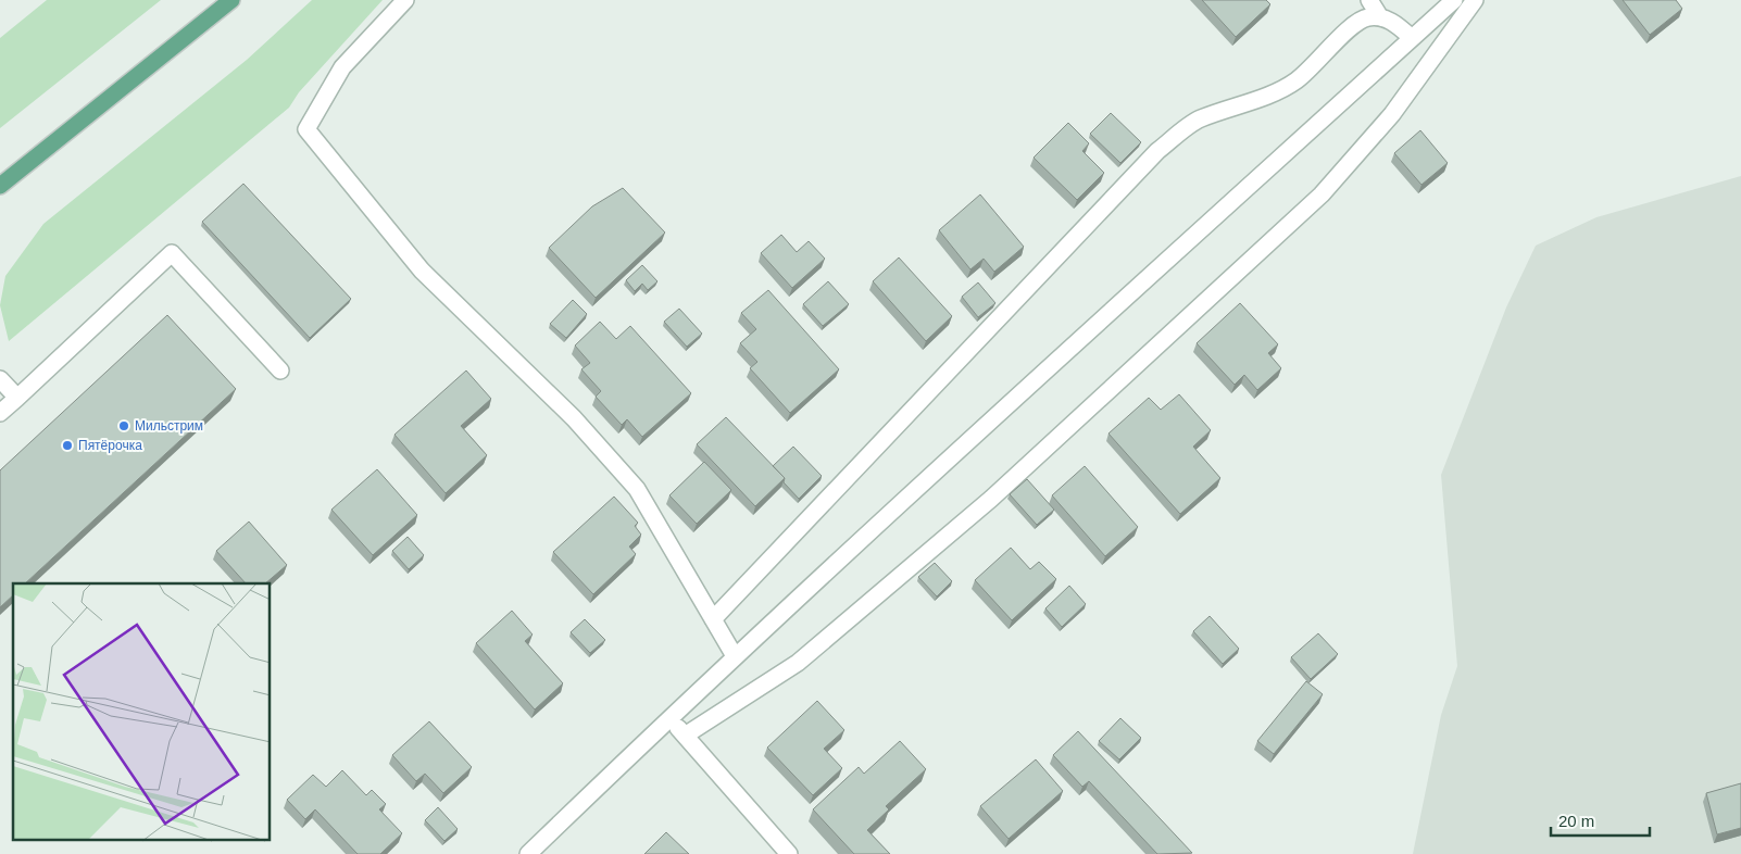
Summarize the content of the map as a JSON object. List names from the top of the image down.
{
  "places": ["Мильстрим", "Пятёрочка"],
  "scale_bar": "20 m"
}
